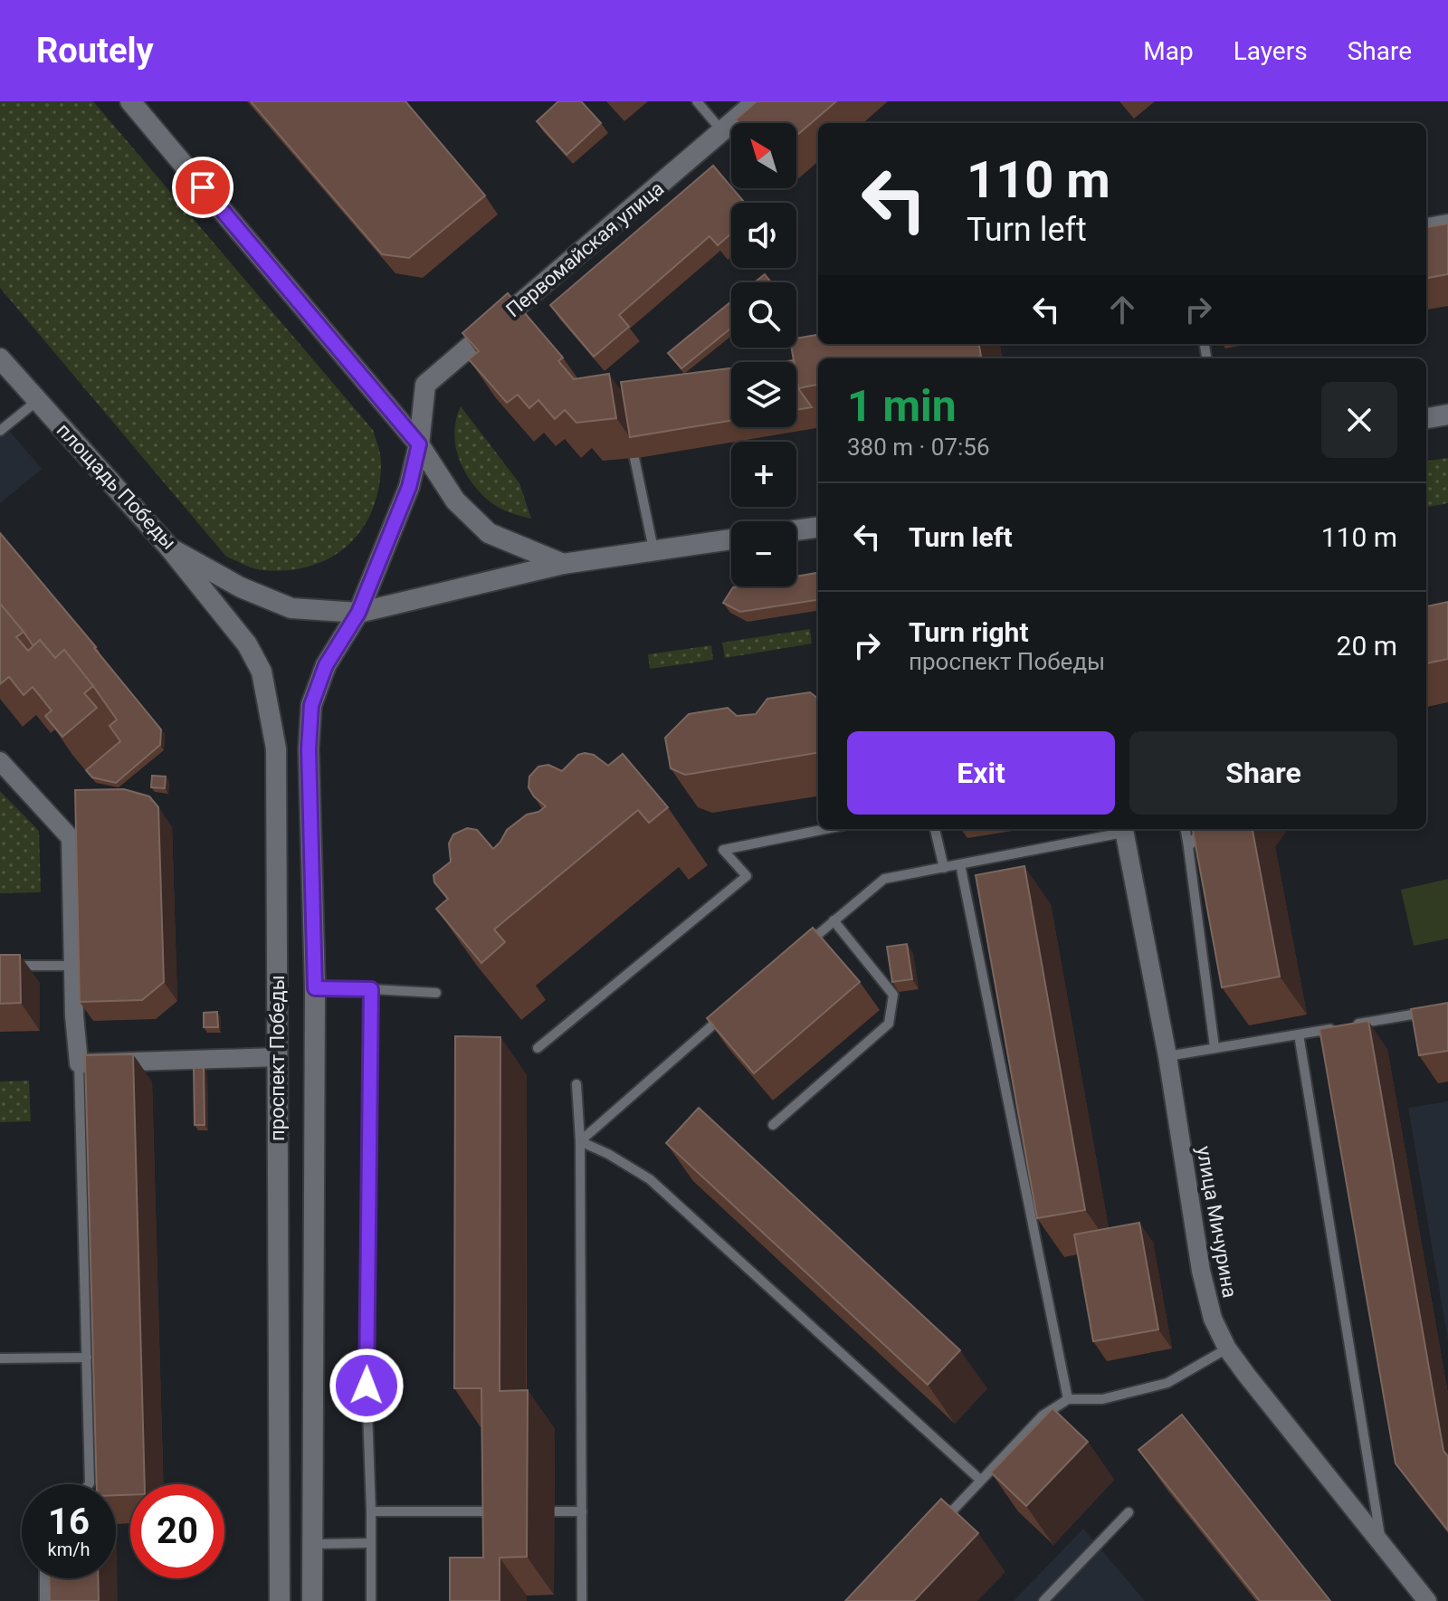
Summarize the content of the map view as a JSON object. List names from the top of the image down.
{
  "streets": {
    "main road": ["Первомайская улица", "площадь Победы", "проспект Победы"],
    "street": ["улица Мичурина"]
  },
  "crossings": [
    ["площадь Победы", "проспект Победы"]
  ],
  "north": "top left",
  "page": {
    "header": "Routely",
    "nav": ["Map", "Layers", "Share"],
    "map_buttons": ["+", "−"],
    "turn": ["110 m", "Turn left"],
    "heading": ["1 min", "380 m · 07:56"],
    "list": [
      {
        "name": "Turn left",
        "value": "110 m"
      },
      {
        "name": "Turn right",
        "note": "проспект Победы",
        "value": "20 m"
      }
    ],
    "buttons": ["Exit", "Share"],
    "speed": "16 km/h",
    "limit": "20"
  }
}
